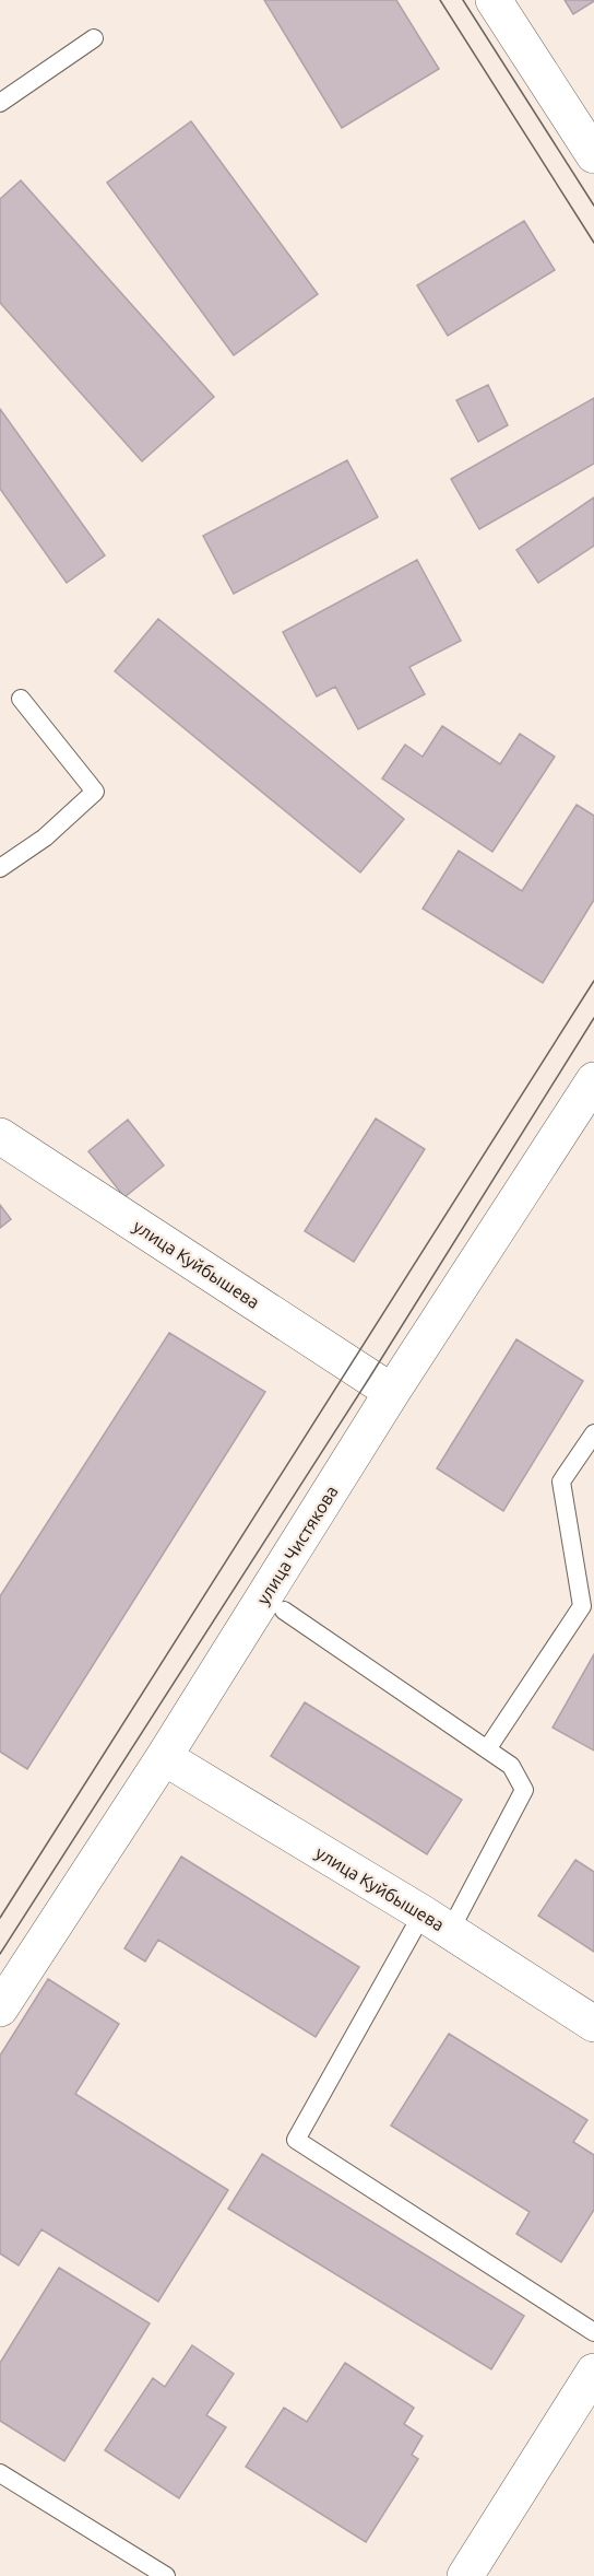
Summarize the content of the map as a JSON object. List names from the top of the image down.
{
  "streets": {
    "street": ["улица Куйбышева", "улица Чистякова"]
  },
  "crossings": [
    ["улица Куйбышева", "улица Чистякова"]
  ]
}
